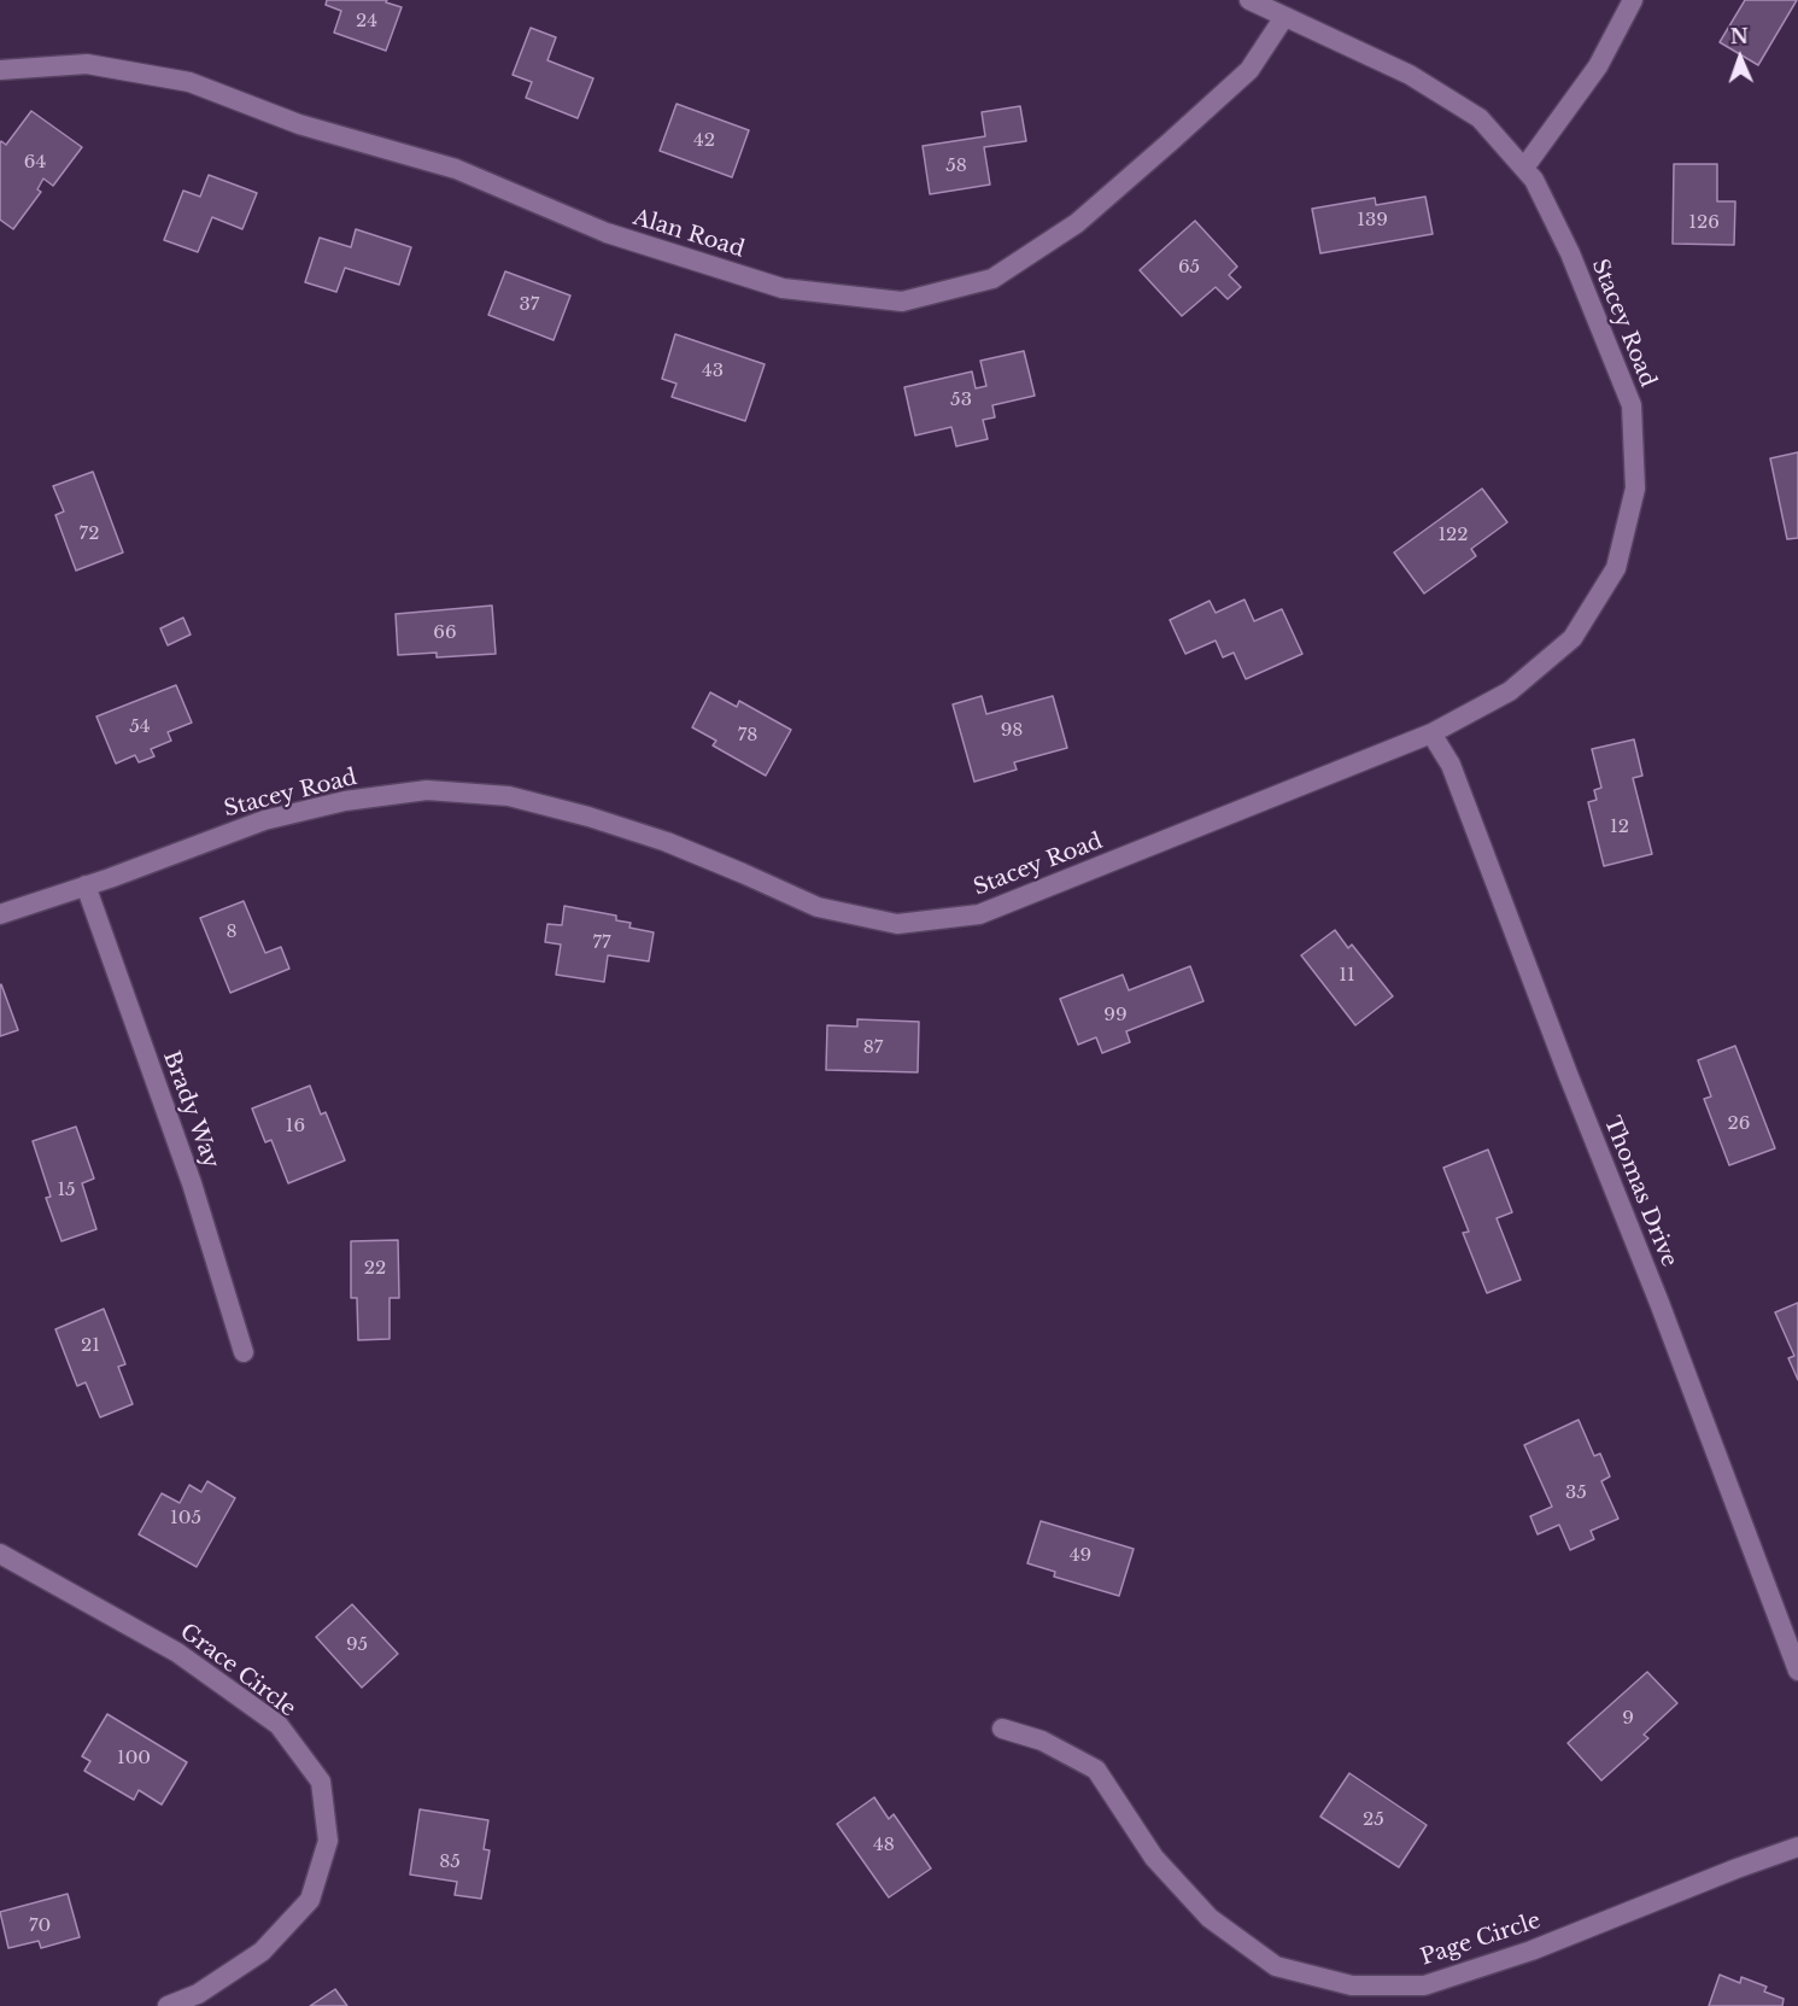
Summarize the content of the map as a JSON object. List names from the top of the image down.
{
  "streets": {
    "street": [
      "Alan Road",
      "Stacey Road",
      "Brady Way",
      "Thomas Drive",
      "Grace Circle",
      "Page Circle"
    ]
  },
  "crossings": [
    ["Alan Road", "Stacey Road"],
    ["Stacey Road", "Brady Way"],
    ["Stacey Road", "Thomas Drive"]
  ],
  "house_numbers": [
    "24",
    "42",
    "64",
    "58",
    "139",
    "126",
    "65",
    "37",
    "43",
    "53",
    "72",
    "122",
    "66",
    "54",
    "98",
    "78",
    "12",
    "8",
    "77",
    "11",
    "99",
    "87",
    "26",
    "16",
    "15",
    "22",
    "21",
    "35",
    "105",
    "49",
    "95",
    "9",
    "100",
    "25",
    "48",
    "85",
    "70"
  ],
  "north": "top"
}
